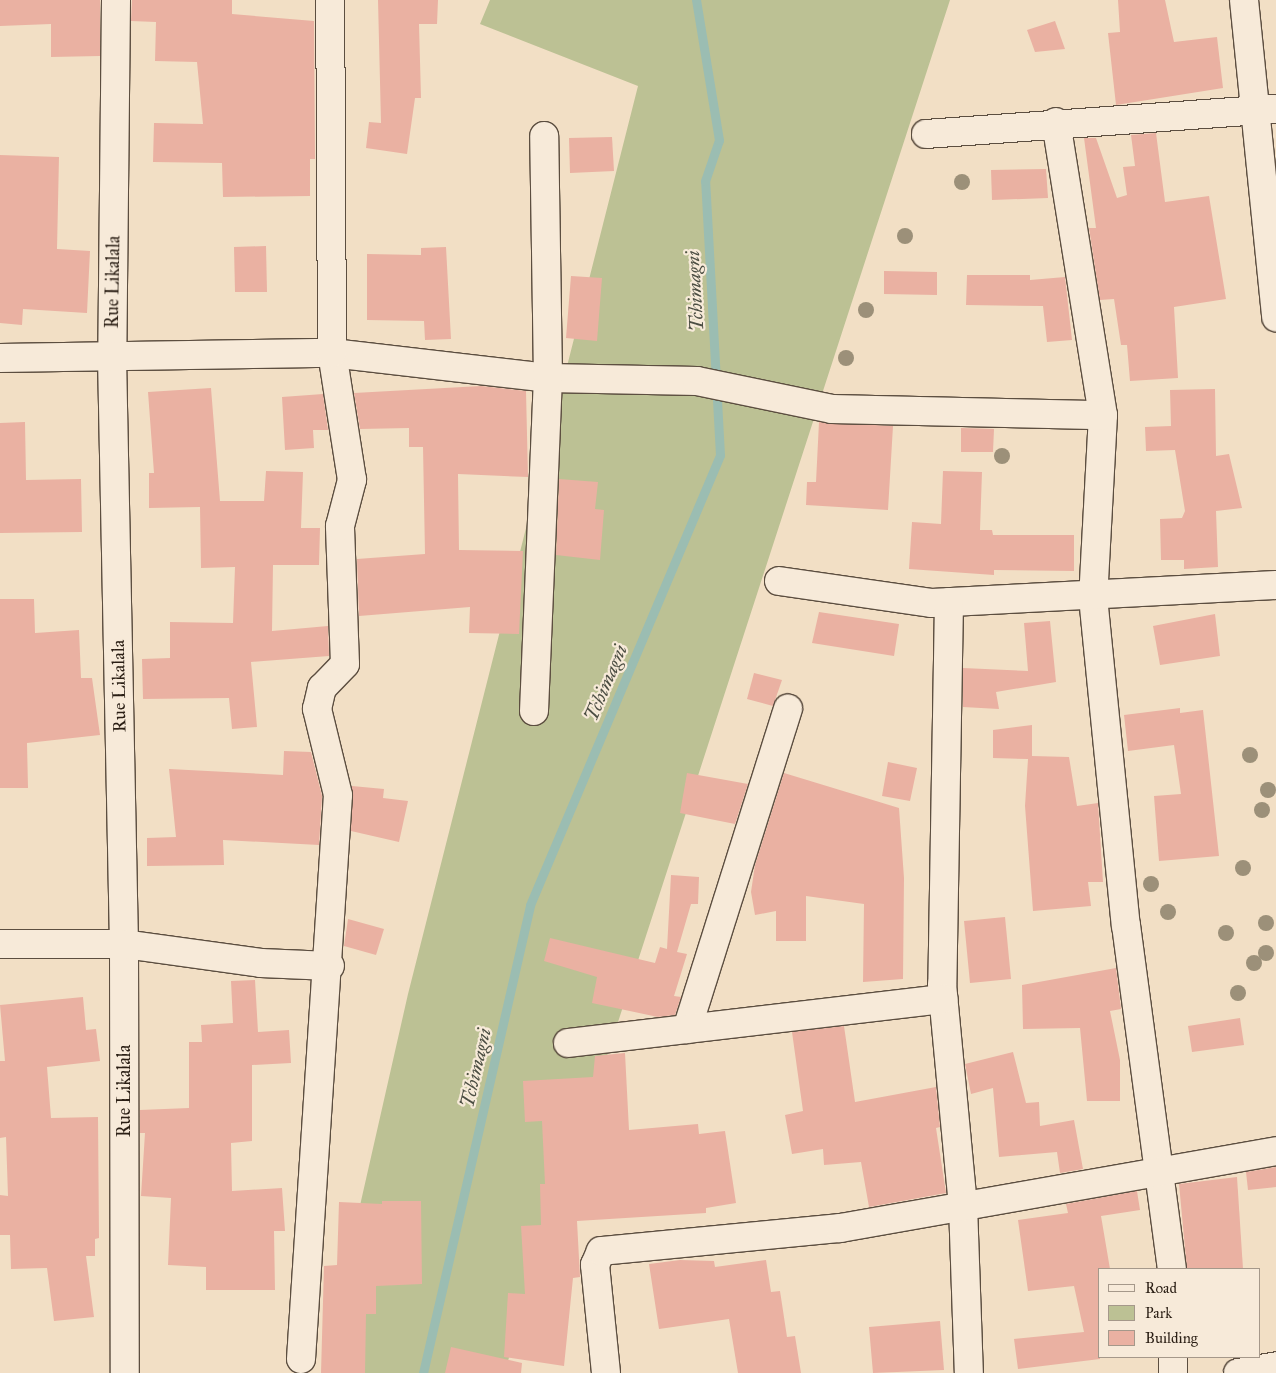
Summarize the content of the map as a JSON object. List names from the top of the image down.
{
  "streets": {
    "street": ["Rue Likalala"]
  },
  "water": ["Tchimagni"],
  "legend": ["Road", "Park", "Building"]
}
